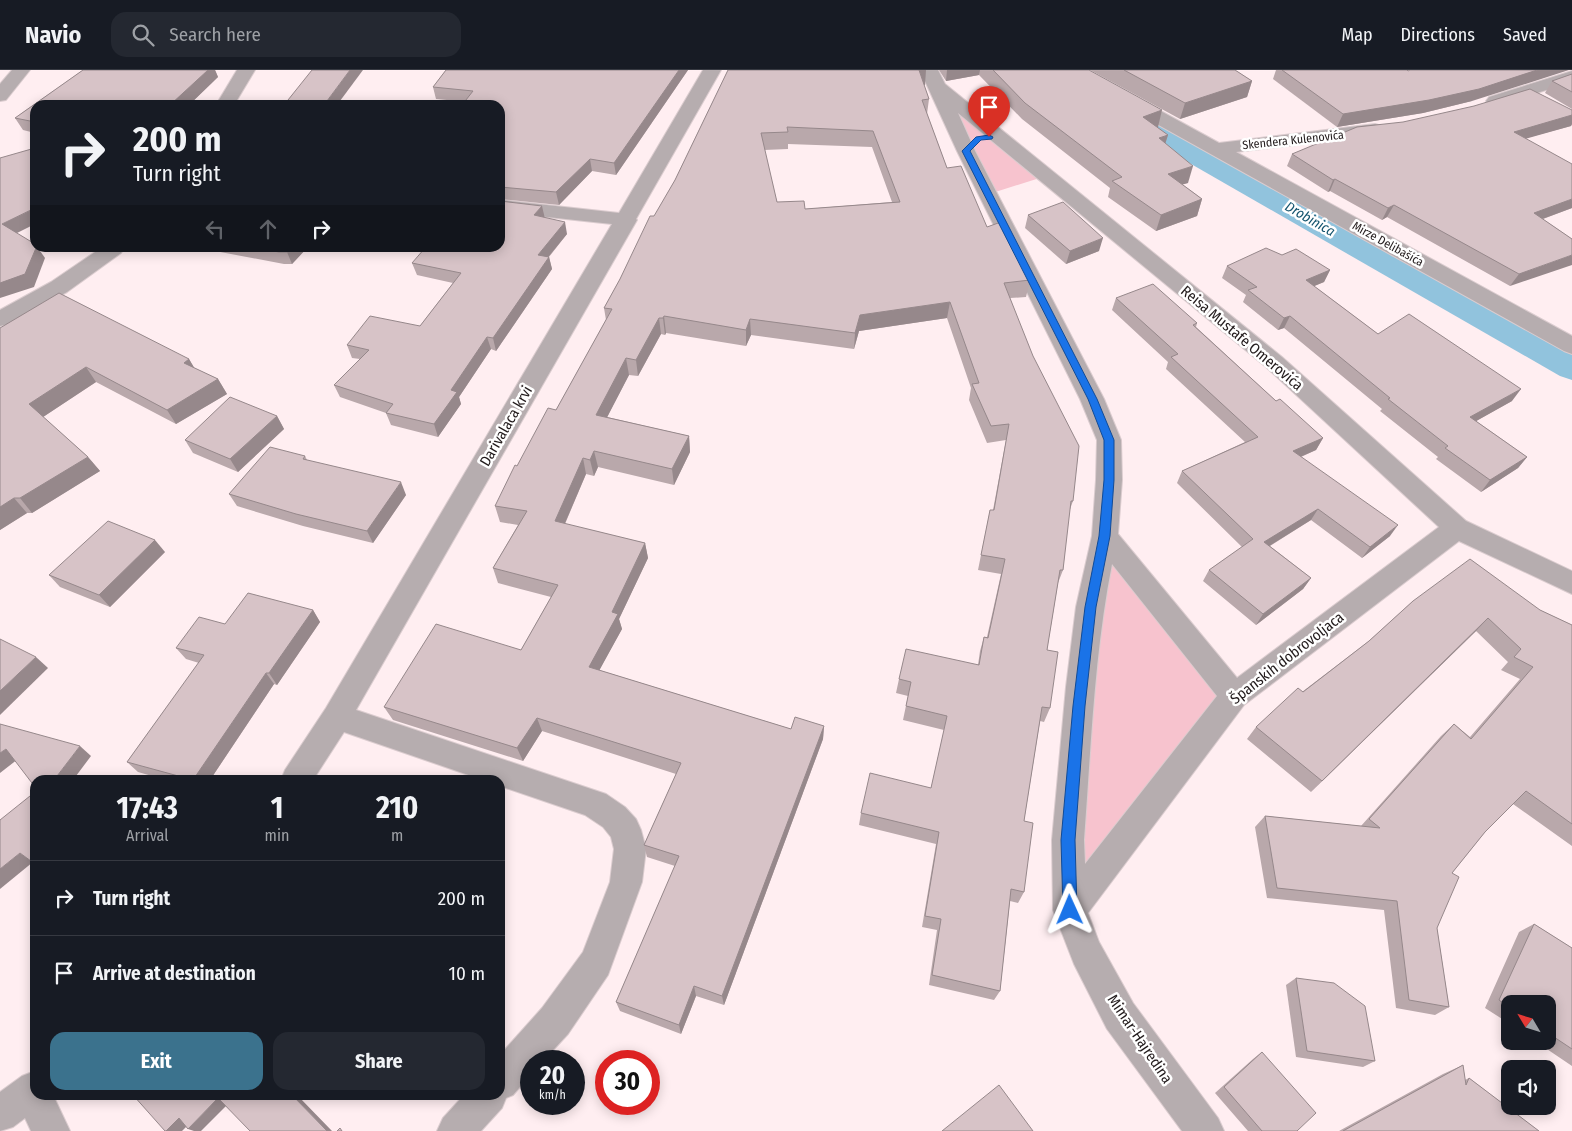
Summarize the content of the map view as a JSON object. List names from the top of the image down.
{
  "streets": {
    "street": [
      "Skendera Kulenovića",
      "Mirze Delibašića",
      "Reisa Mustafe Omerovića",
      "Darivalaca krvi",
      "Španskih dobrovoljaca",
      "Mimar-Hajredina"
    ]
  },
  "crossings": [
    ["Skendera Kulenovića", "Mirze Delibašića"],
    ["Reisa Mustafe Omerovića", "Španskih dobrovoljaca"],
    ["Reisa Mustafe Omerovića", "Mimar-Hajredina"],
    ["Španskih dobrovoljaca", "Mimar-Hajredina"]
  ],
  "water": ["Drobinica"],
  "north": "top left",
  "page": {
    "header": "Navio",
    "search": "Search here",
    "nav": ["Map", "Directions", "Saved"],
    "turn": ["200 m", "Turn right"],
    "eta": [
      "17:43",
      "Arrival",
      "1",
      "min",
      "210",
      "m"
    ],
    "list": [
      {
        "name": "Turn right",
        "value": "200 m"
      },
      {
        "name": "Arrive at destination",
        "value": "10 m"
      }
    ],
    "buttons": ["Exit", "Share"],
    "speed": "20 km/h",
    "limit": "30"
  }
}
